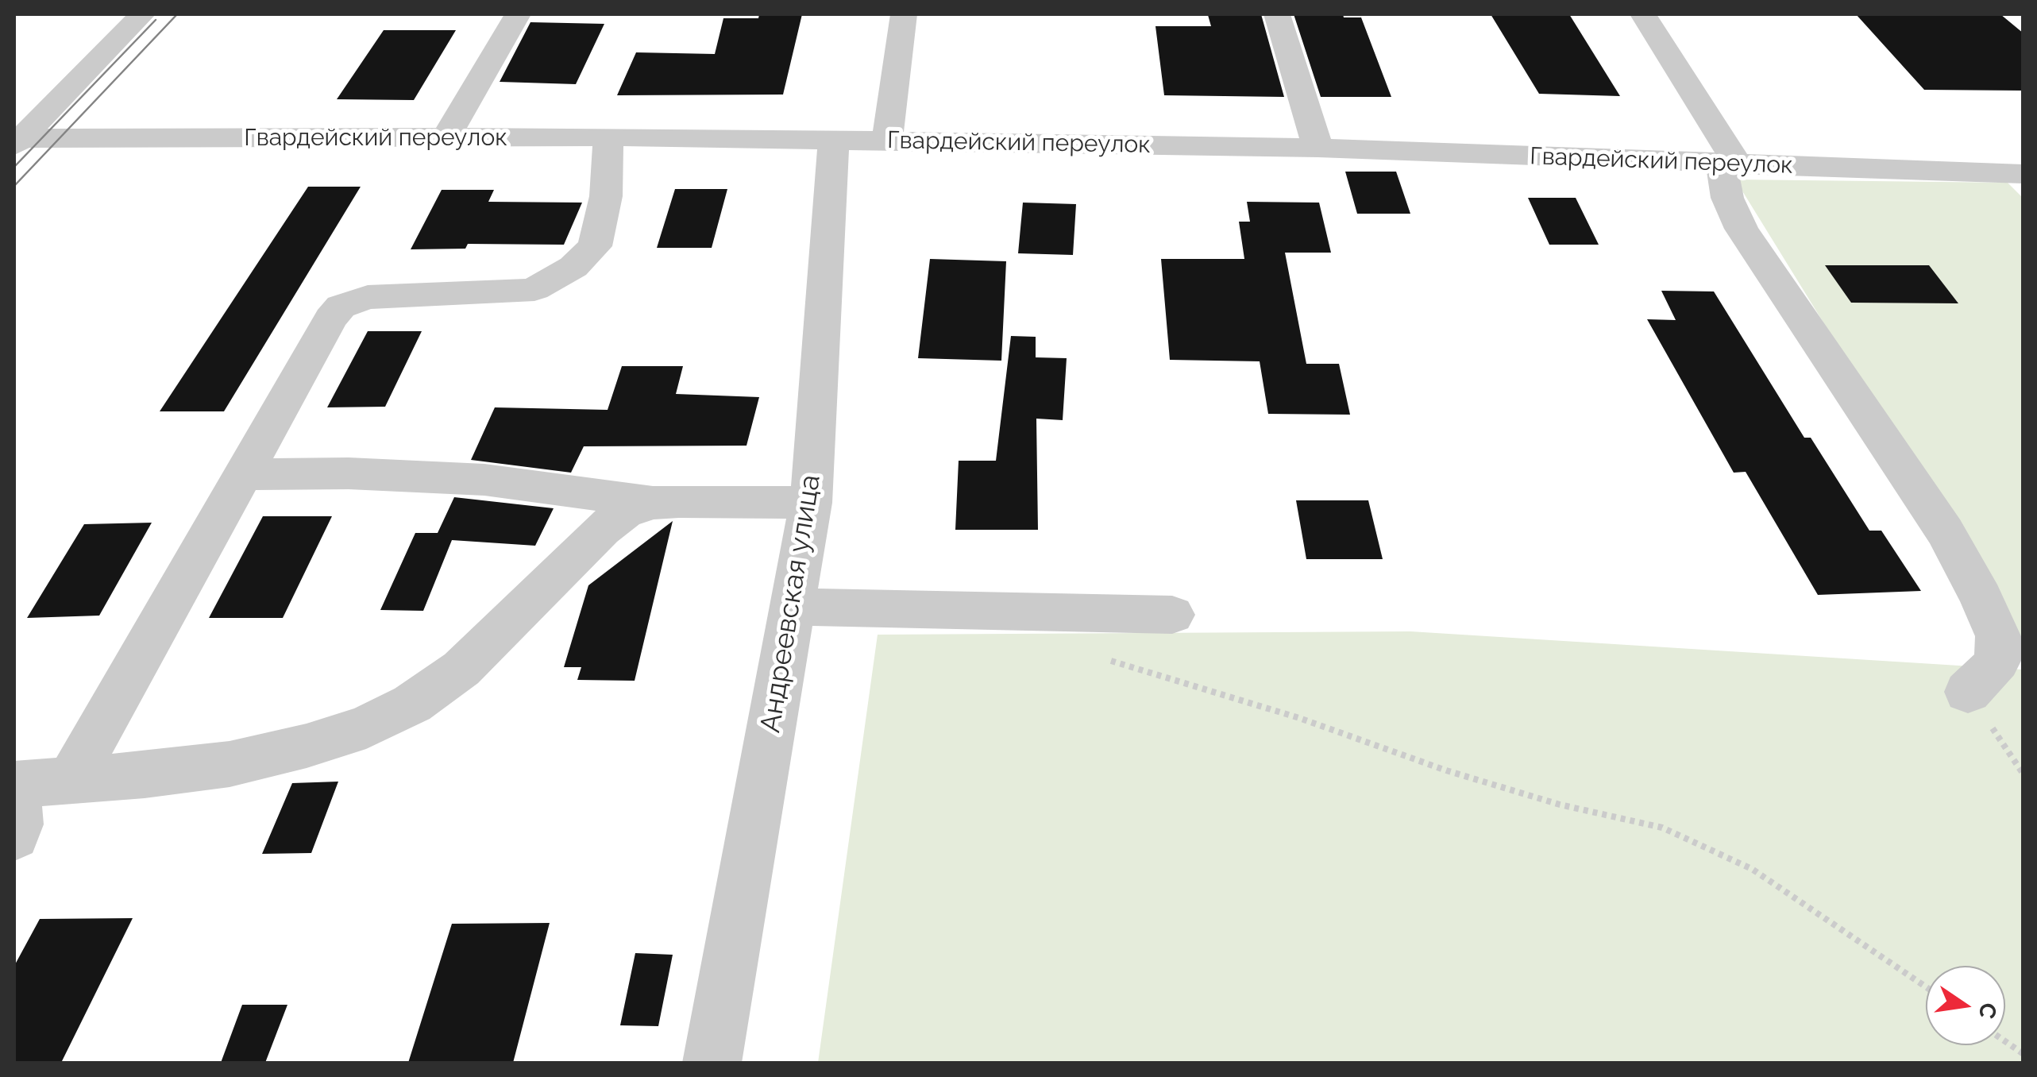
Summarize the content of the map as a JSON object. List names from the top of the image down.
{
  "streets": {
    "street": ["Гвардейский переулок", "Андреевская улица"]
  },
  "crossings": [
    ["Гвардейский переулок", "Андреевская улица"]
  ],
  "north": "right"
}
